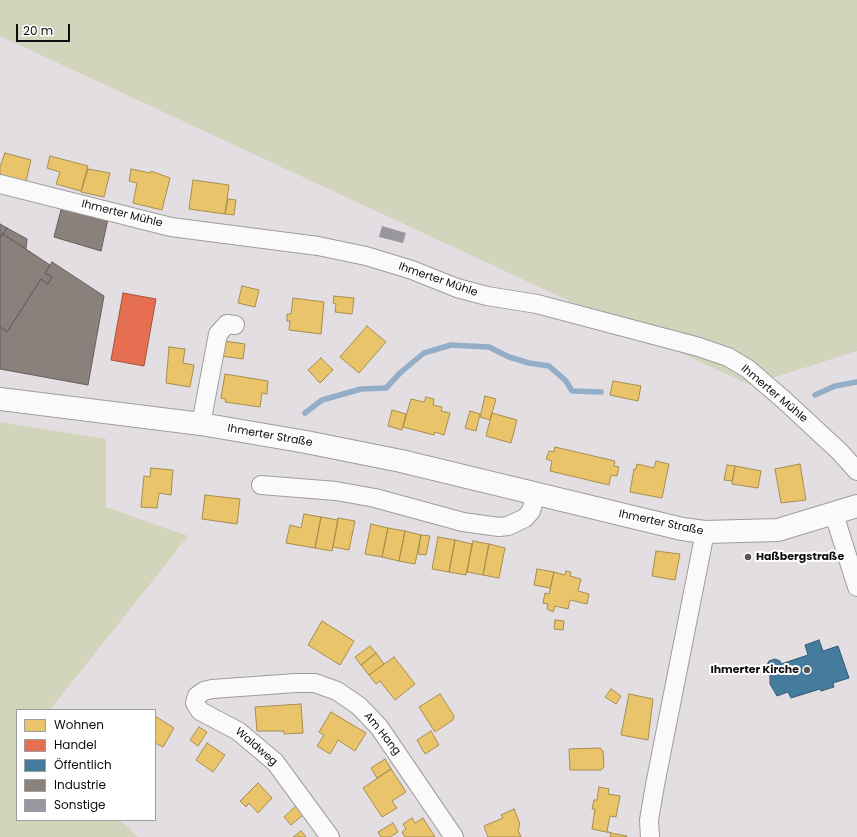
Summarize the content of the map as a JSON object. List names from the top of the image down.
{
  "streets": {
    "main road": ["Ihmerter Straße"],
    "street": ["Ihmerter Mühle", "Am Hang", "Waldweg"]
  },
  "crossings": [
    ["Am Hang", "Waldweg"]
  ],
  "places": ["Haßbergstraße", "Ihmerter Kirche"],
  "legend": [
    "Wohnen",
    "Handel",
    "Öffentlich",
    "Industrie",
    "Sonstige"
  ],
  "scale_bar": "20 m"
}
